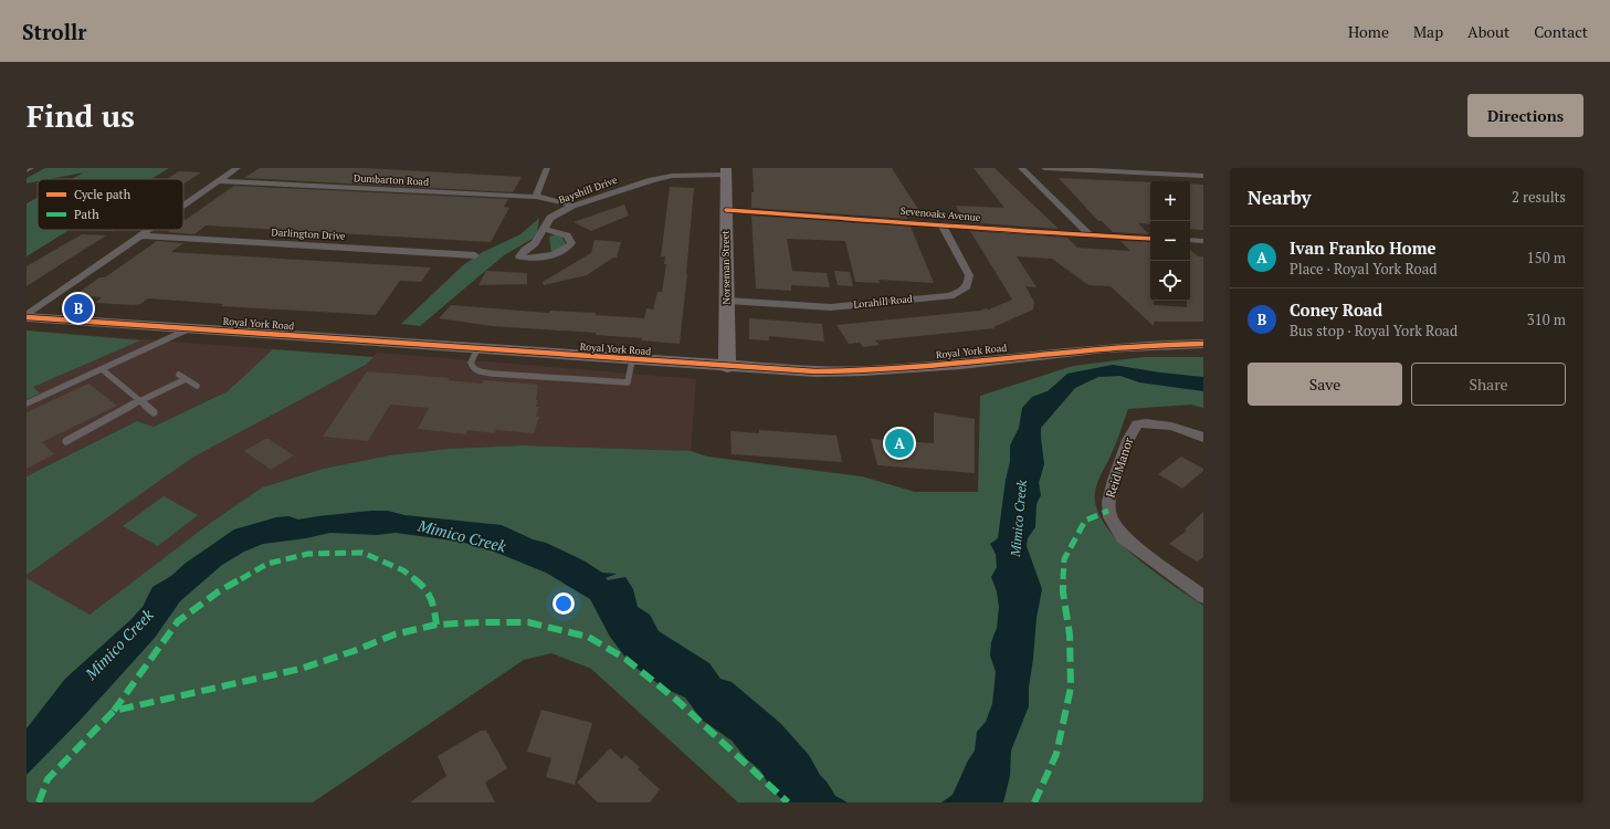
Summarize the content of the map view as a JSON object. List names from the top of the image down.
{
  "streets": {
    "main road": ["Norseman Street", "Royal York Road"],
    "street": [
      "Dumbarton Road",
      "Bayshill Drive",
      "Sevenoaks Avenue",
      "Darlington Drive",
      "Lorahill Road",
      "Reid Manor"
    ]
  },
  "crossings": [
    ["Dumbarton Road", "Bayshill Drive"],
    ["Bayshill Drive", "Norseman Street"],
    ["Sevenoaks Avenue", "Norseman Street"],
    ["Sevenoaks Avenue", "Lorahill Road"],
    ["Norseman Street", "Lorahill Road"],
    ["Norseman Street", "Royal York Road"]
  ],
  "water": ["Mimico Creek"],
  "legend": ["Cycle path", "Path"],
  "page": {
    "header": "Strollr",
    "nav": [
      "Home",
      "Map",
      "About",
      "Contact"
    ],
    "buttons": [
      "Directions",
      ["Save", "Share"]
    ],
    "title": "Find us",
    "heading": ["Nearby", "2 results"],
    "map_buttons": ["+", "−"],
    "list": [
      {
        "mark": "A",
        "name": "Ivan Franko Home",
        "note": "Place · Royal York Road",
        "value": "150 m"
      },
      {
        "mark": "B",
        "name": "Coney Road",
        "note": "Bus stop · Royal York Road",
        "value": "310 m"
      }
    ],
    "pins": ["B", "A"]
  }
}
